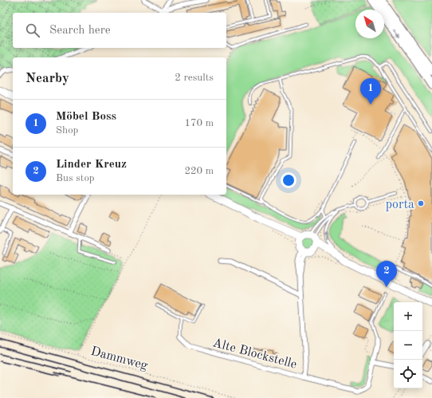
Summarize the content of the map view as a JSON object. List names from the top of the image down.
{
  "streets": {
    "street": ["Alte Blockstelle"],
    "path": ["Dammweg"]
  },
  "places": ["porta"],
  "north": "top left",
  "page": {
    "search": "Search here",
    "heading": ["Nearby", "2 results"],
    "pins": ["1", "2"],
    "list": [
      {
        "mark": "1",
        "name": "Möbel Boss",
        "note": "Shop",
        "value": "170 m"
      },
      {
        "mark": "2",
        "name": "Linder Kreuz",
        "note": "Bus stop",
        "value": "220 m"
      }
    ],
    "map_buttons": ["+", "−"]
  }
}
